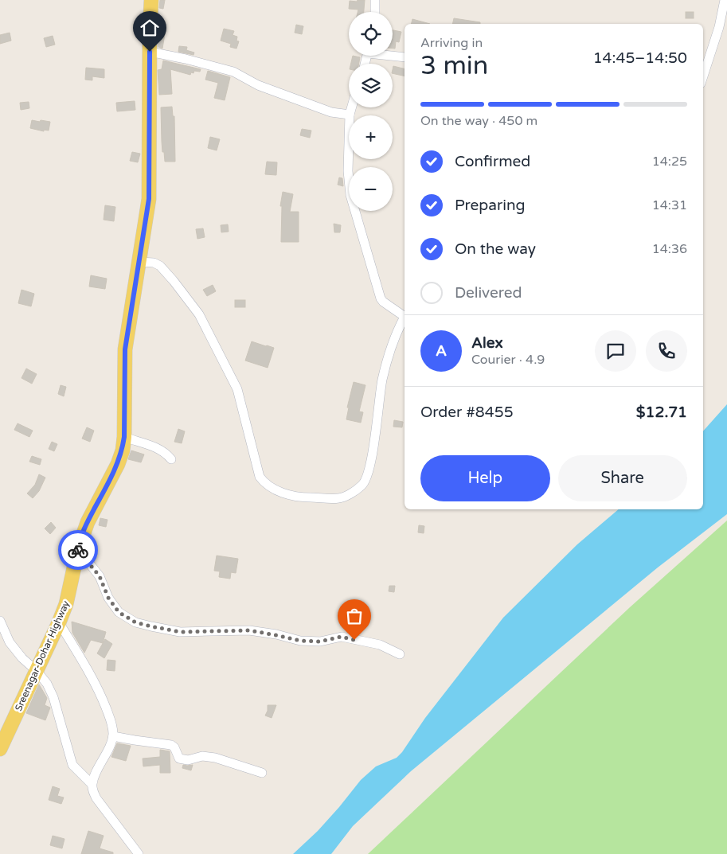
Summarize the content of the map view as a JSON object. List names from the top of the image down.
{
  "streets": {
    "main road": ["Sreenagar-Dohar Highway"]
  },
  "page": {
    "map_buttons": ["+", "−"],
    "heading": ["3 min", "Arriving in", "14:45–14:50"],
    "panel": [
      "Alex",
      "Courier · 4.9",
      "Order #8455",
      "$12.71"
    ],
    "bar": "On the way · 450 m",
    "list": [
      ["Confirmed", "14:25"],
      ["Preparing", "14:31"],
      ["On the way", "14:36"],
      "Delivered"
    ],
    "round": "A",
    "buttons": ["Help", "Share"]
  }
}
